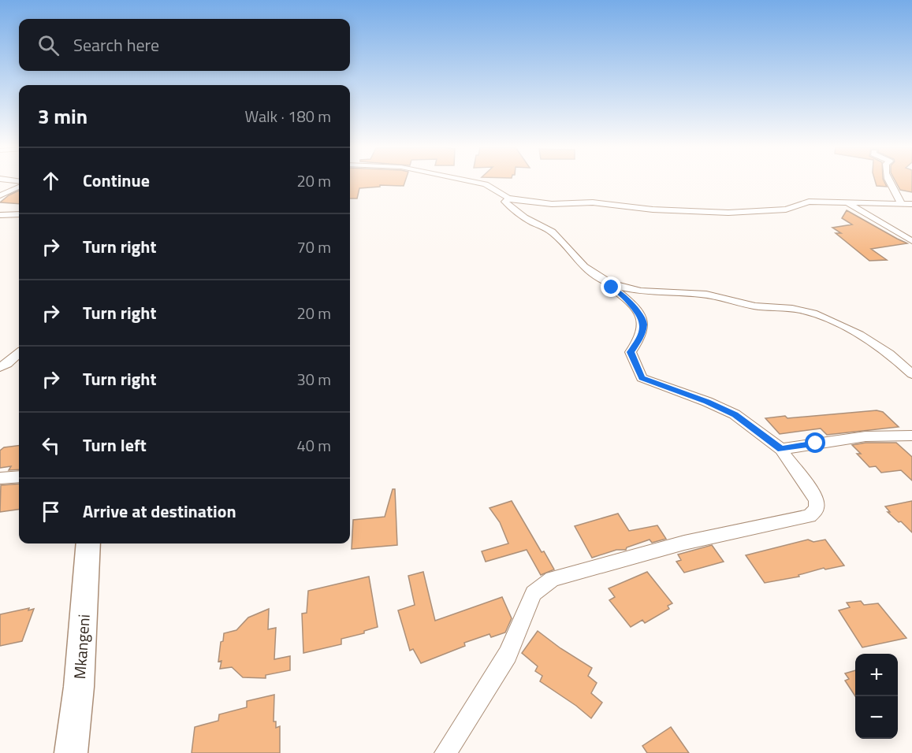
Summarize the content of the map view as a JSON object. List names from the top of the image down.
{
  "streets": {
    "street": ["Mkangeni"]
  },
  "page": {
    "search": "Search here",
    "heading": ["3 min", "Walk · 180 m"],
    "list": [
      ["Continue", "20 m"],
      ["Turn right", "70 m"],
      ["Turn right", "20 m"],
      ["Turn right", "30 m"],
      ["Turn left", "40 m"],
      "Arrive at destination"
    ],
    "map_buttons": ["+", "−"]
  }
}
